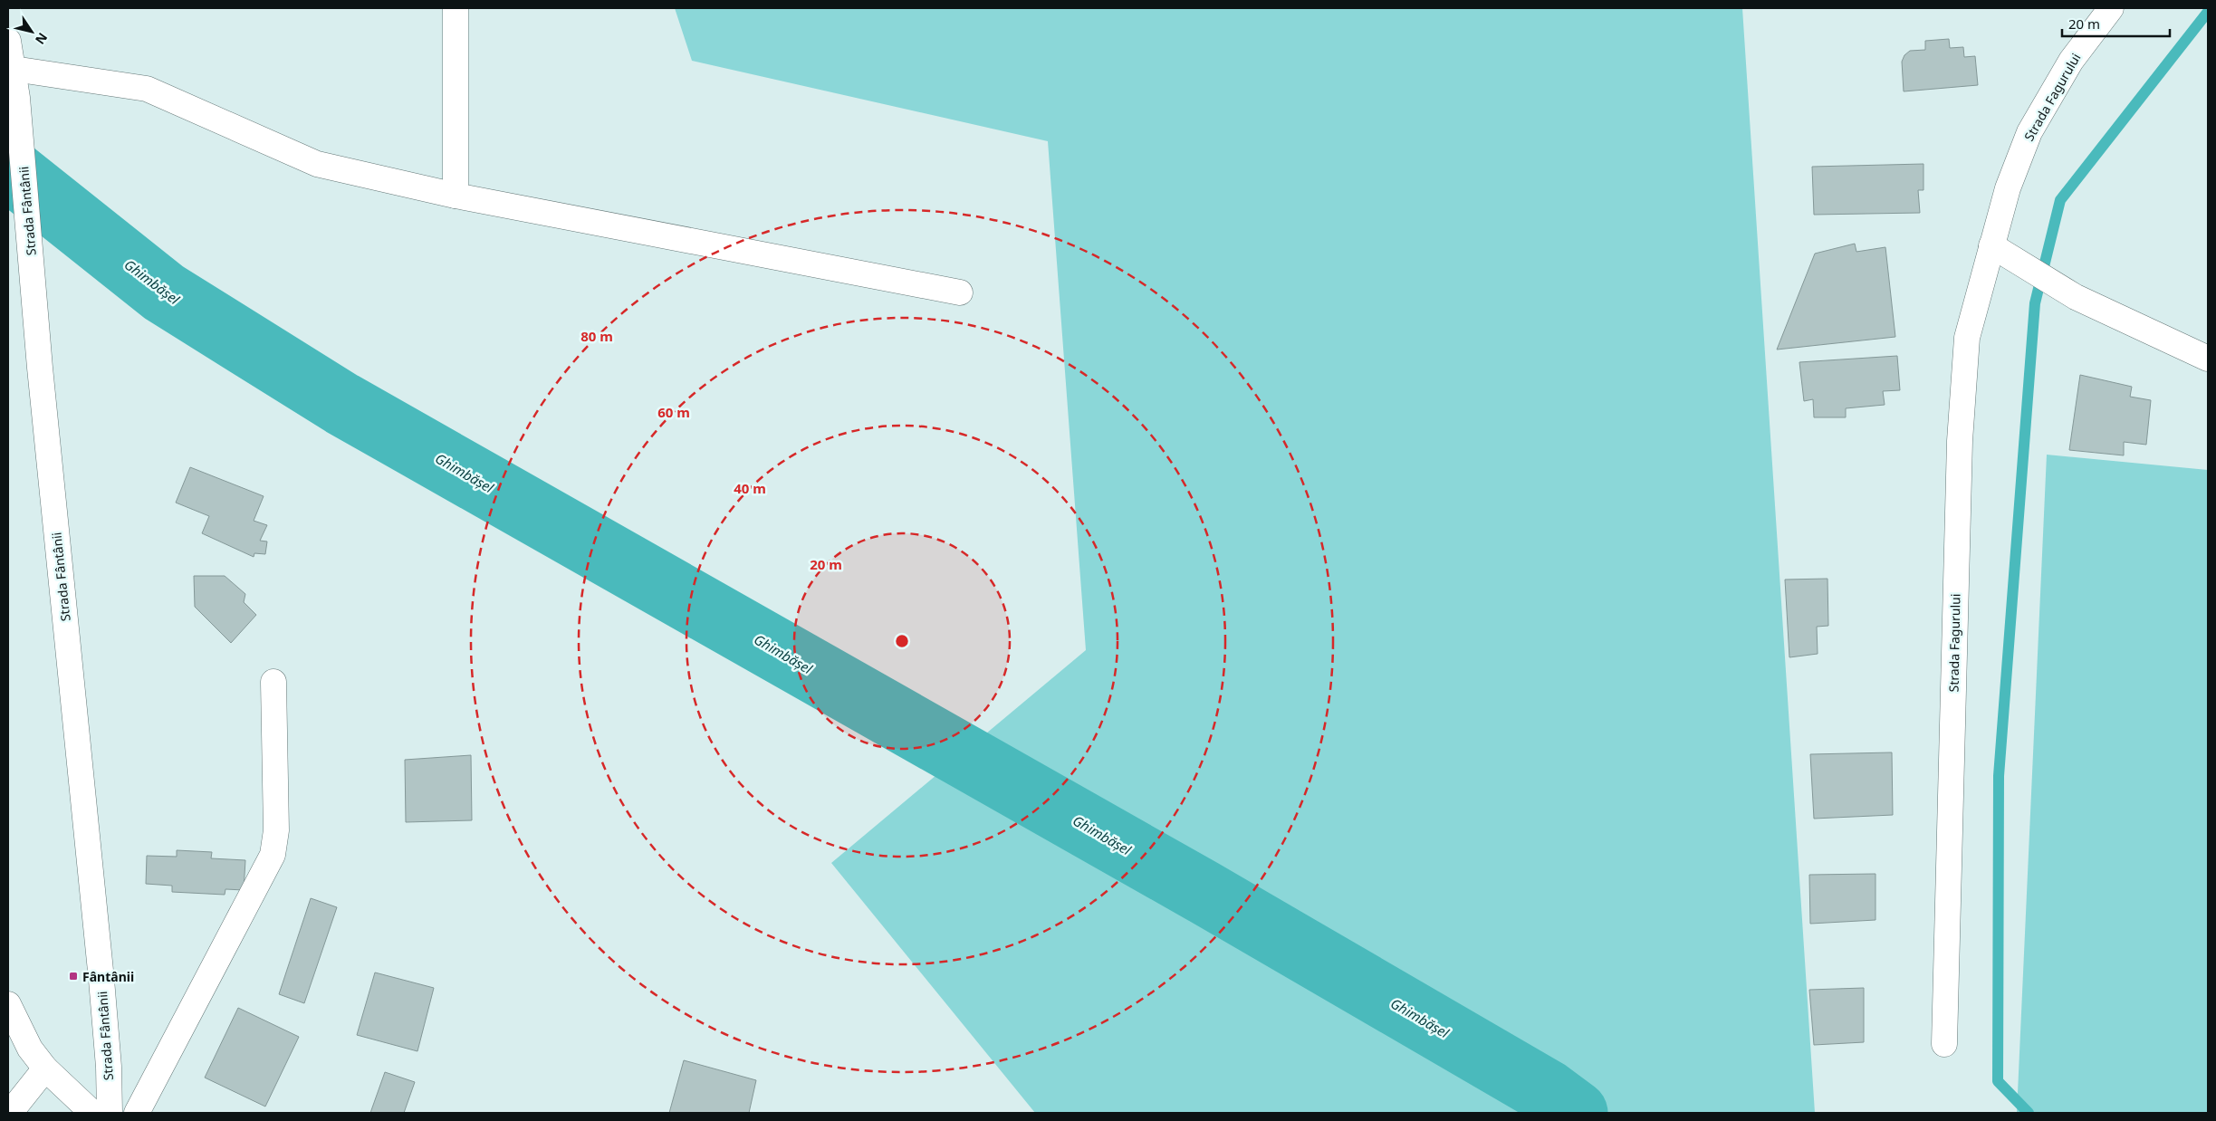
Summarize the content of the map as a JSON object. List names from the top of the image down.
{
  "streets": {
    "street": ["Strada Fagurului", "Strada Fântânii"]
  },
  "water": ["Ghimbășel"],
  "places": {
    "transit": ["Fântânii"]
  },
  "scale_bar": "20 m",
  "north": "bottom right",
  "rings": [
    "80 m",
    "60 m",
    "40 m",
    "20 m"
  ]
}
